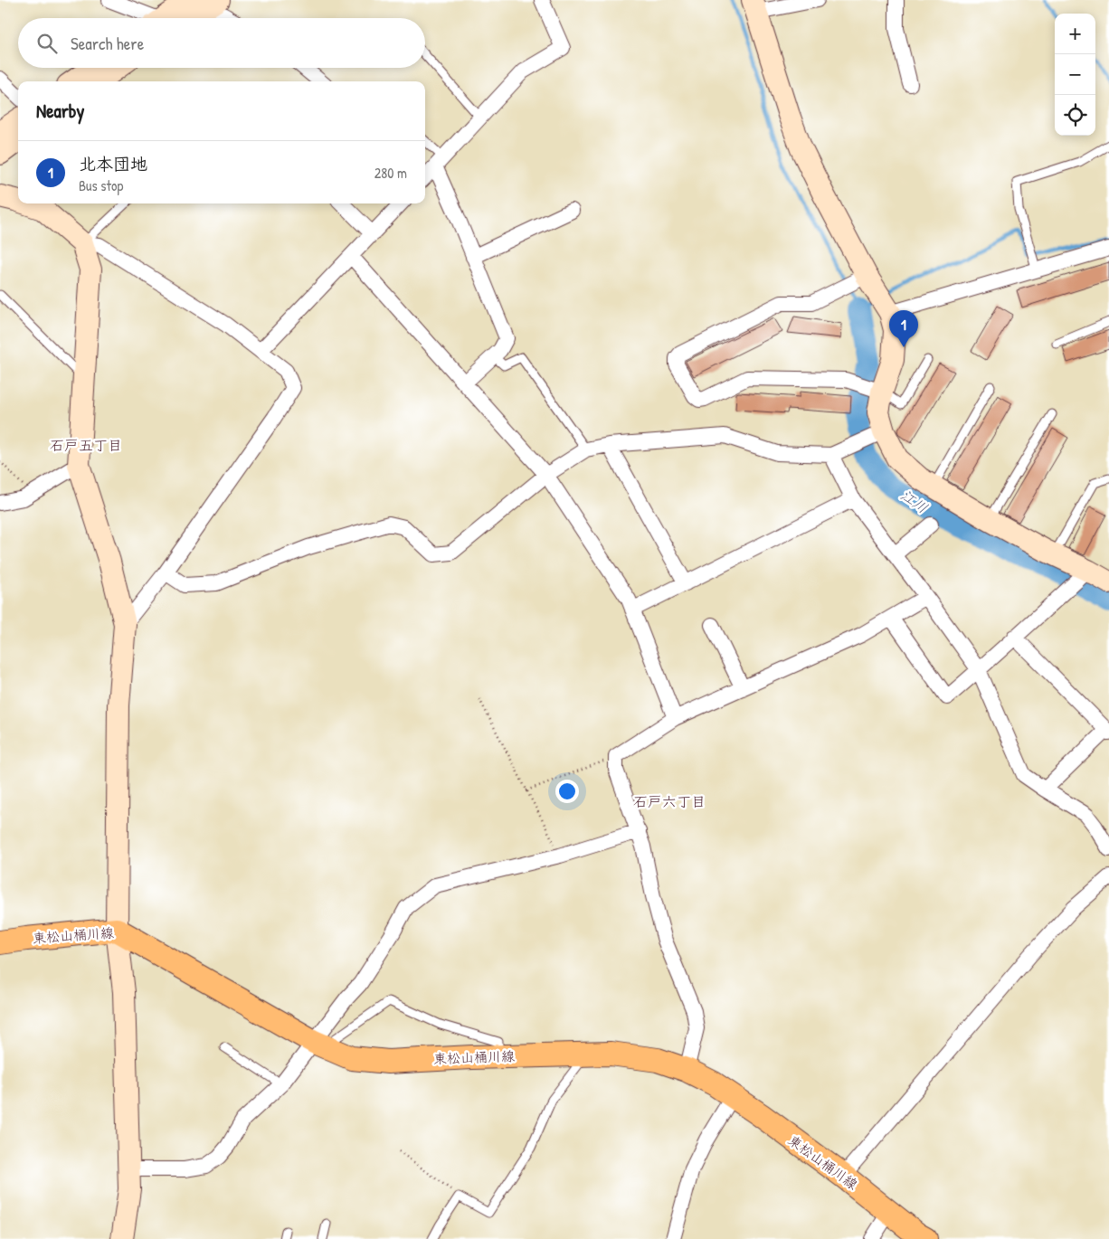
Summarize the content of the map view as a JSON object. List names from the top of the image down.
{
  "streets": {
    "main road": ["東松山桶川線"]
  },
  "districts": ["石戸五丁目", "石戸六丁目"],
  "water": ["江川"],
  "page": {
    "map_buttons": ["+", "−"],
    "search": "Search here",
    "heading": "Nearby",
    "list": [
      {
        "mark": "1",
        "name": "北本団地",
        "note": "Bus stop",
        "value": "280 m"
      }
    ],
    "pins": "1"
  }
}
